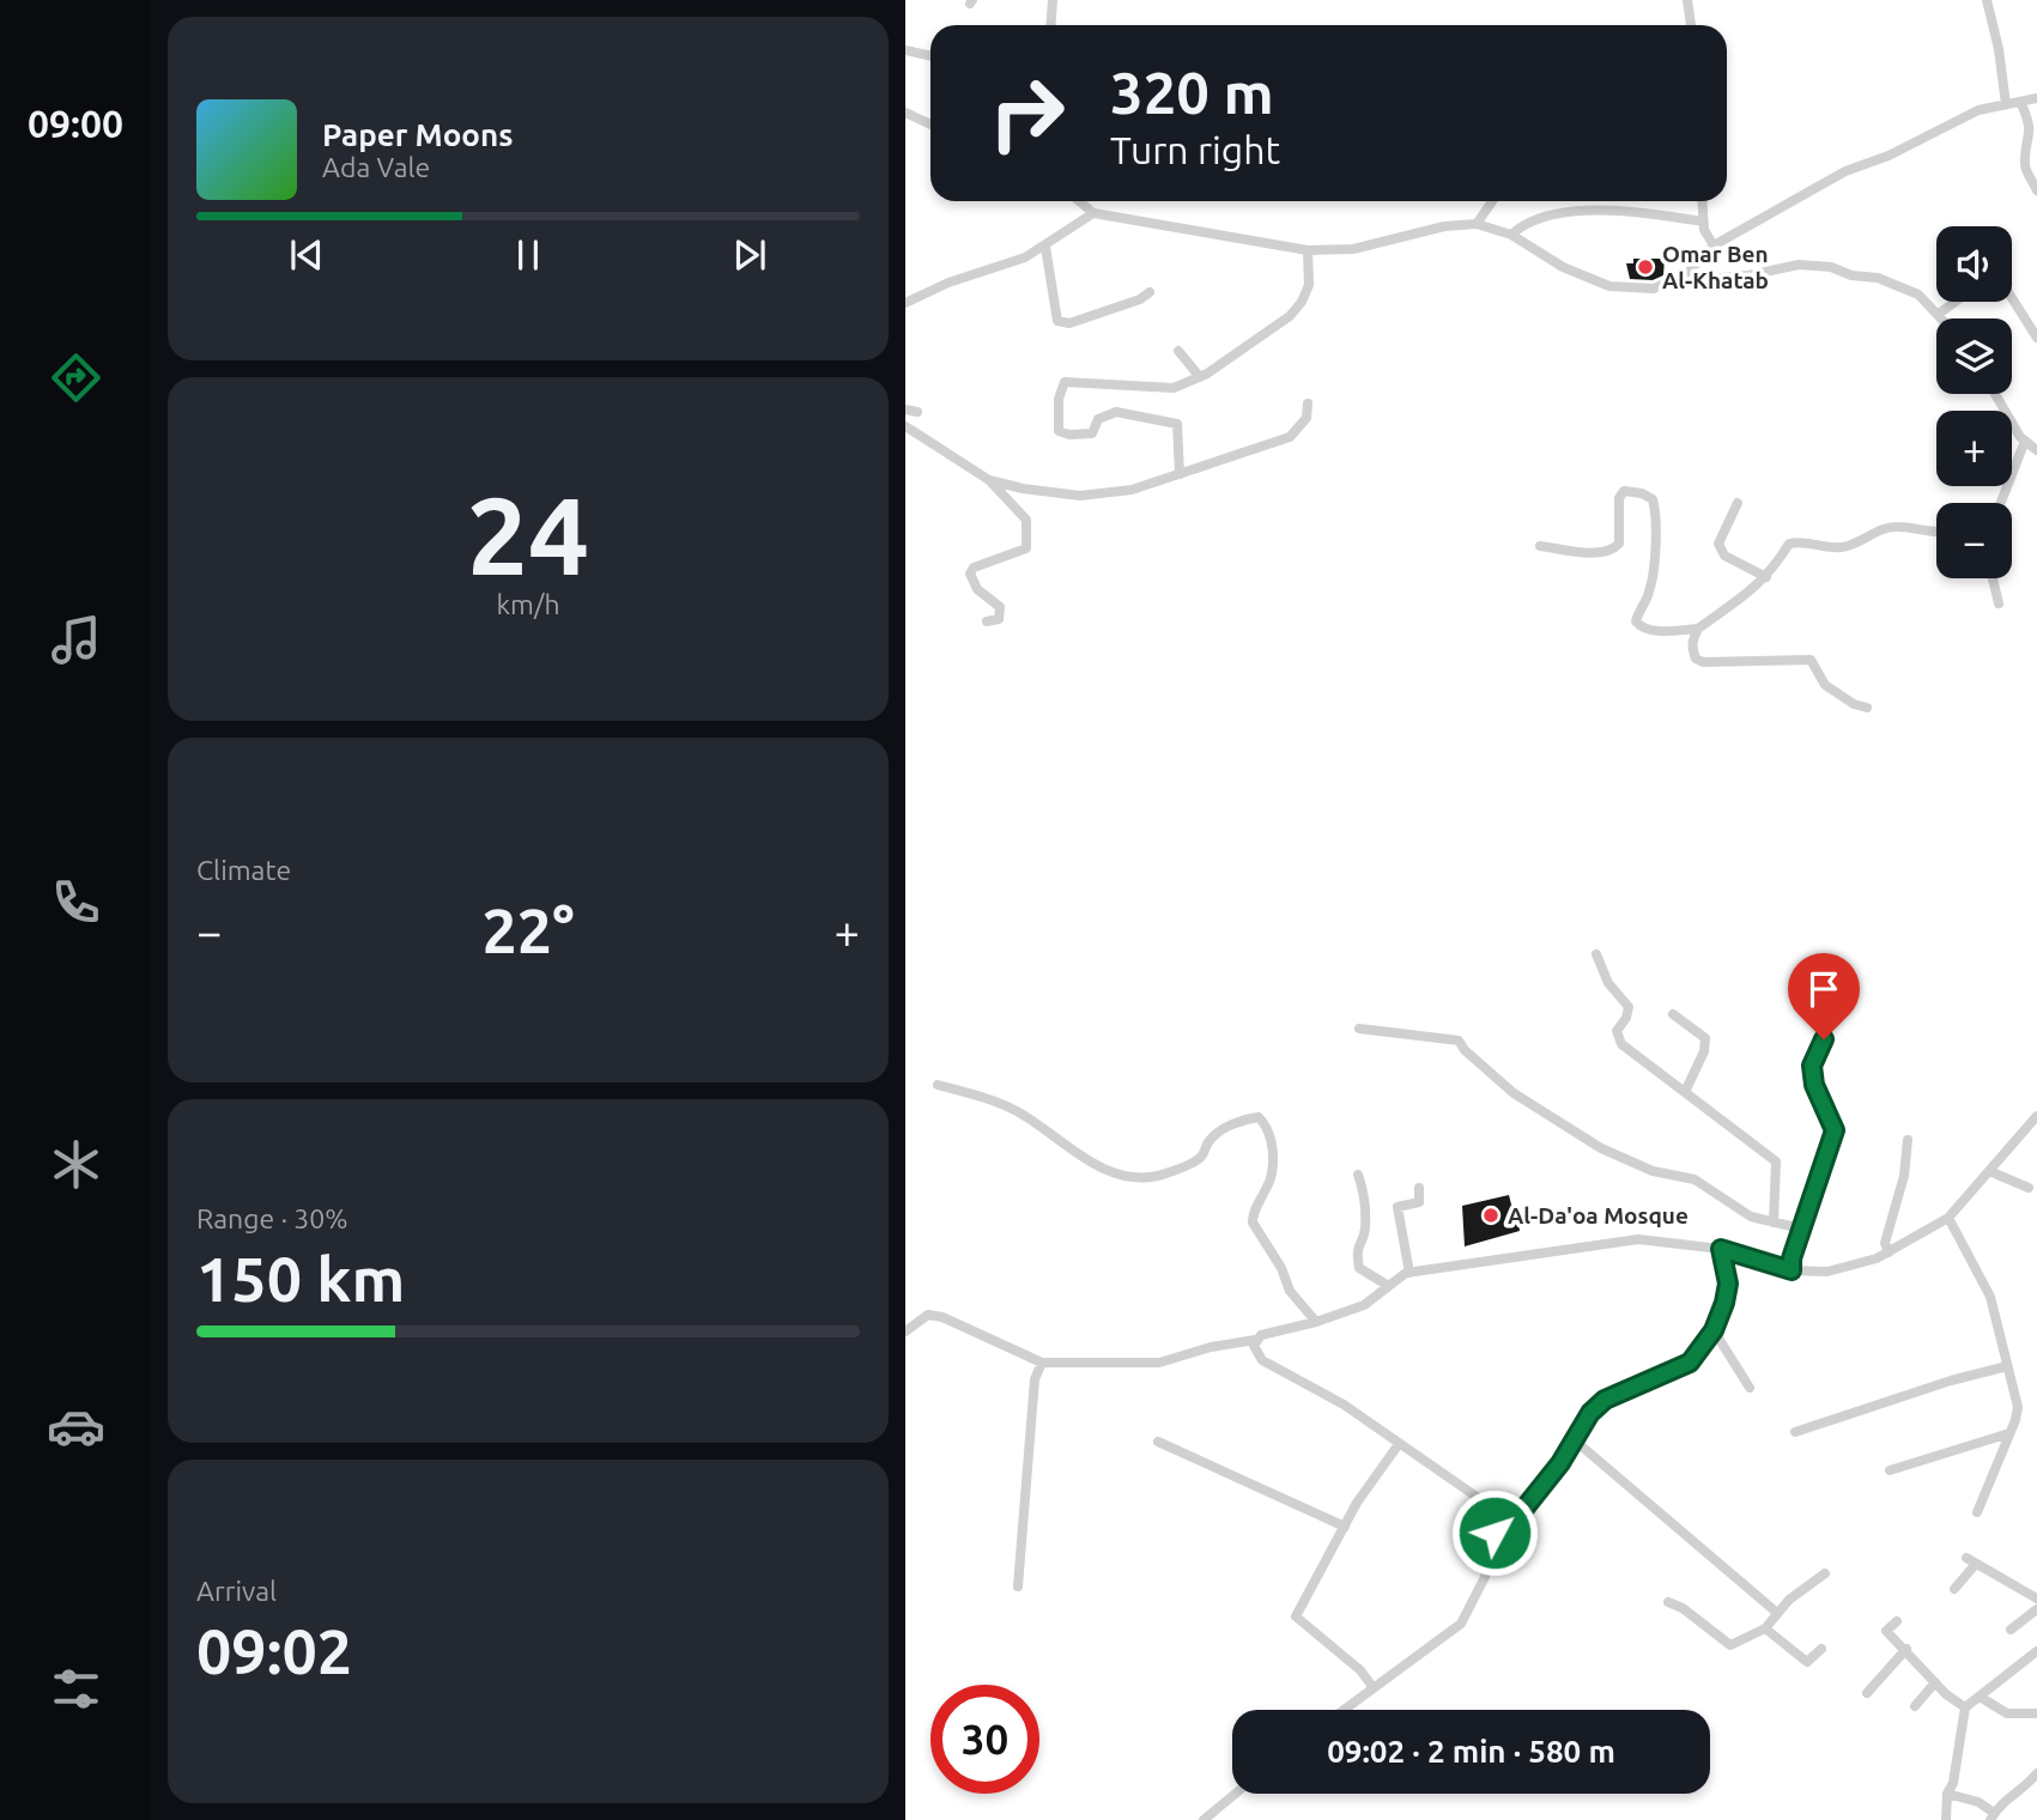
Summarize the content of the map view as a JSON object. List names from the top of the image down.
{
  "places": ["Omar Ben Al-Khatab", "Al-Da'oa Mosque"],
  "page": {
    "tabs": "09:00",
    "turn": ["320 m", "Turn right"],
    "song": ["Paper Moons", "Ada Vale"],
    "map_buttons": ["+", "−"],
    "tile": [
      ["24", "km/h"],
      "Climate",
      ["Range · 30%", "150 km"],
      ["Arrival", "09:02"]
    ],
    "heat": ["−", "22°", "+"],
    "limit": "30",
    "trip": "09:02 · 2 min · 580 m"
  }
}
